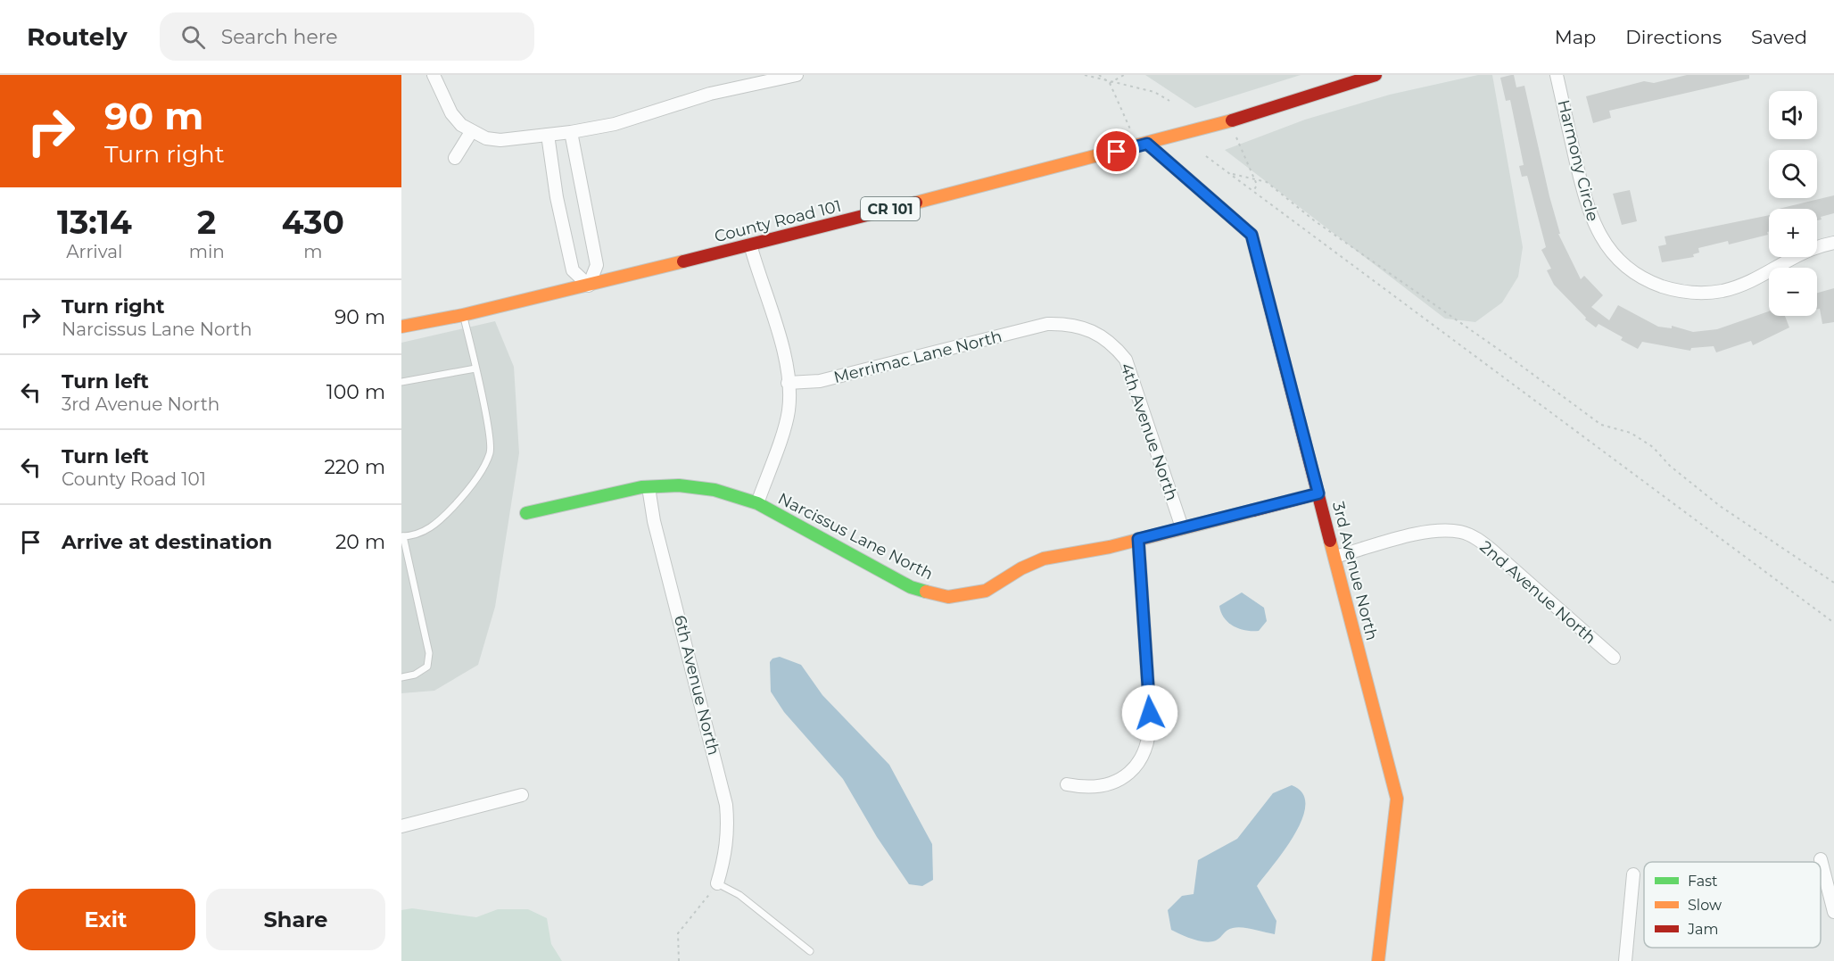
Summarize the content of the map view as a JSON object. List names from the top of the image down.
{
  "streets": {
    "street": [
      "Harmony Circle",
      "CR 101",
      "County Road 101",
      "Merrimac Lane North",
      "4th Avenue North",
      "Narcissus Lane North",
      "3rd Avenue North",
      "2nd Avenue North",
      "6th Avenue North"
    ]
  },
  "crossings": [
    ["County Road 101", "3rd Avenue North"],
    ["Merrimac Lane North", "4th Avenue North"],
    ["4th Avenue North", "Narcissus Lane North"],
    ["Narcissus Lane North", "3rd Avenue North"],
    ["Narcissus Lane North", "6th Avenue North"],
    ["3rd Avenue North", "2nd Avenue North"]
  ],
  "legend": ["Fast", "Slow", "Jam"],
  "page": {
    "header": "Routely",
    "search": "Search here",
    "nav": ["Map", "Directions", "Saved"],
    "turn": ["90 m", "Turn right"],
    "map_buttons": ["+", "−"],
    "eta": [
      "13:14",
      "Arrival",
      "2",
      "min",
      "430",
      "m"
    ],
    "list": [
      {
        "name": "Turn right",
        "note": "Narcissus Lane North",
        "value": "90 m"
      },
      {
        "name": "Turn left",
        "note": "3rd Avenue North",
        "value": "100 m"
      },
      {
        "name": "Turn left",
        "note": "County Road 101",
        "value": "220 m"
      },
      {
        "name": "Arrive at destination",
        "value": "20 m"
      }
    ],
    "buttons": ["Exit", "Share"]
  }
}
